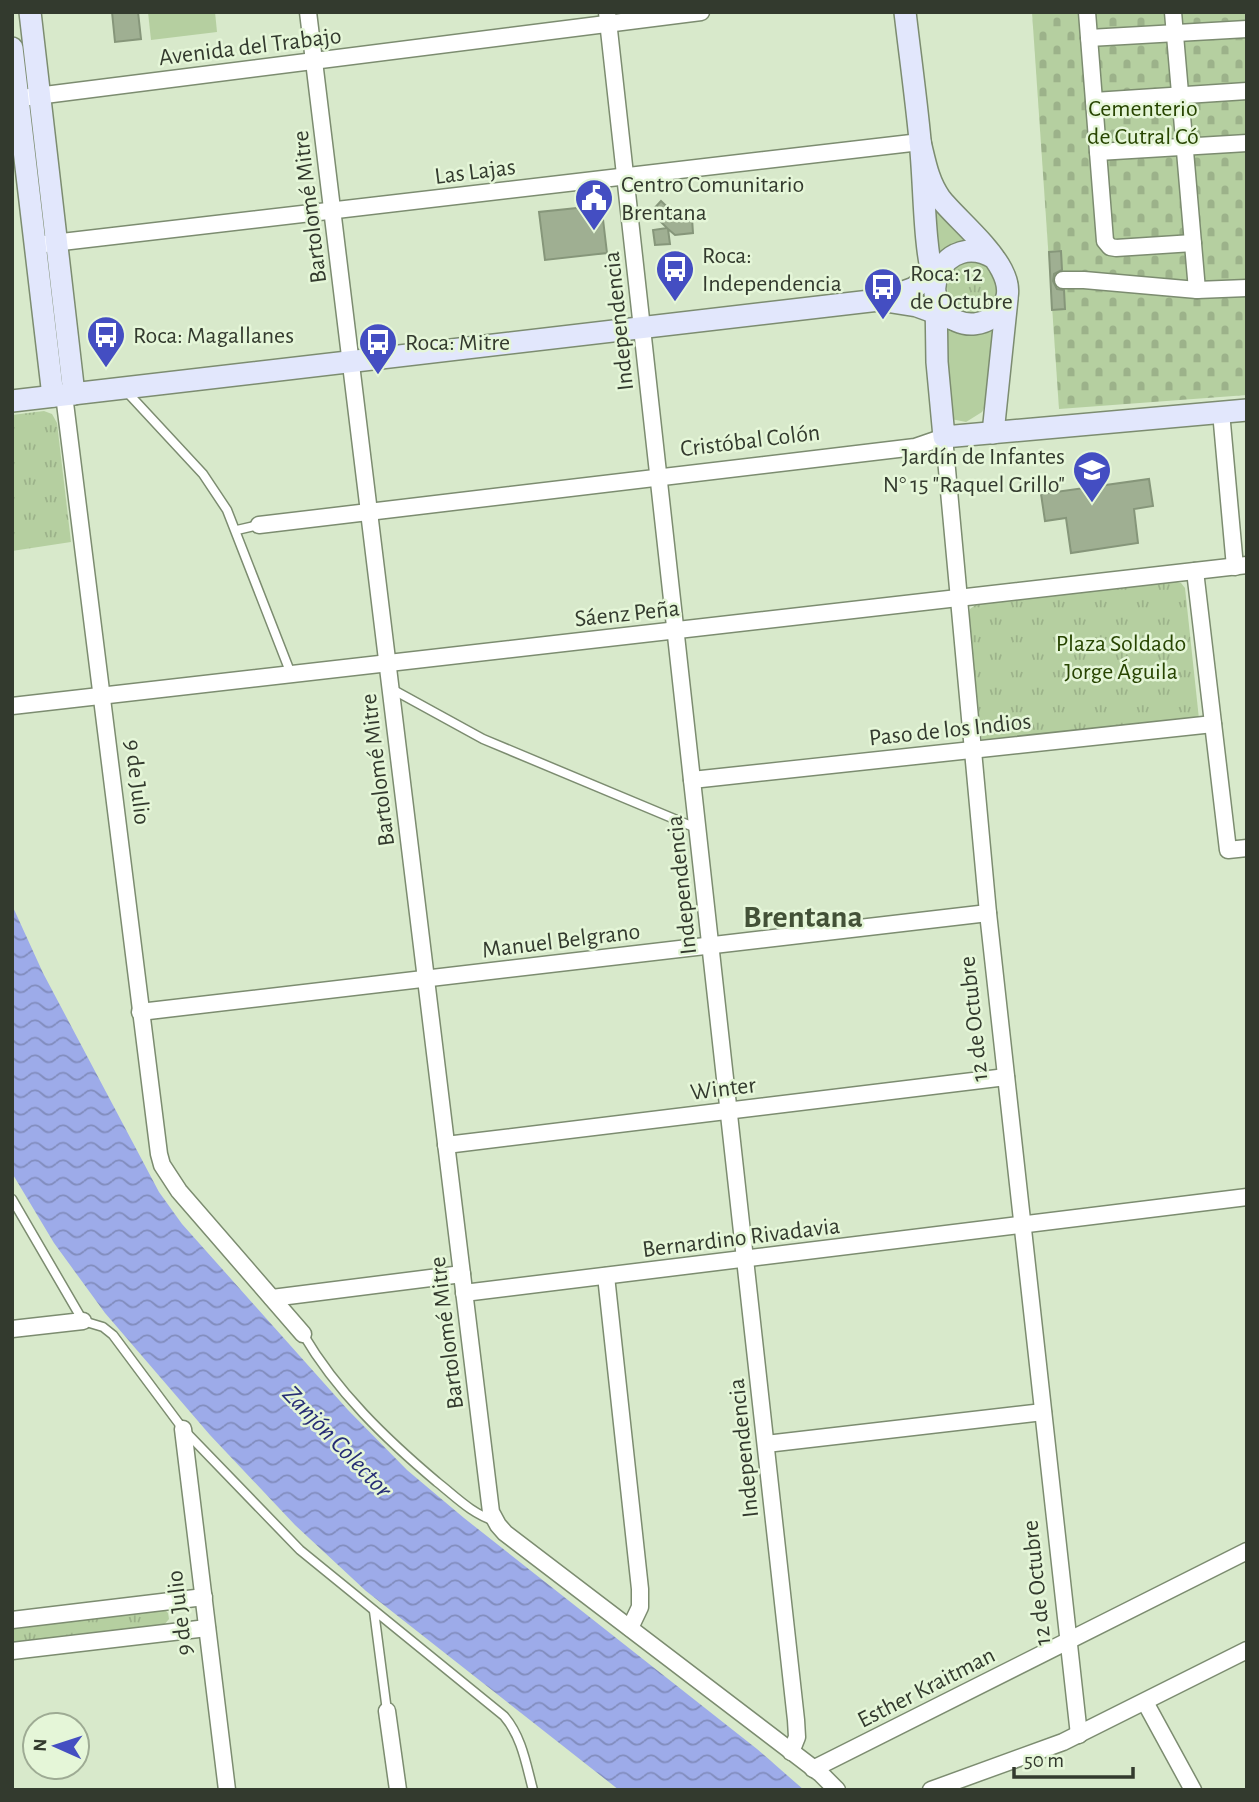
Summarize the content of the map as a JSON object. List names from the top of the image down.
{
  "streets": {
    "main road": ["Cristóbal Colón", "9 de Julio", "12 de Octubre"],
    "street": [
      "Avenida del Trabajo",
      "Las Lajas",
      "Bartolomé Mitre",
      "Independencia",
      "Sáenz Peña",
      "Paso de los Indios",
      "Manuel Belgrano",
      "Winter",
      "Bernardino Rivadavia",
      "Esther Kraitman"
    ]
  },
  "crossings": [
    ["Avenida del Trabajo", "Bartolomé Mitre"],
    ["Avenida del Trabajo", "Independencia"],
    ["Avenida del Trabajo", "9 de Julio"],
    ["Las Lajas", "Bartolomé Mitre"],
    ["Las Lajas", "Independencia"],
    ["Las Lajas", "9 de Julio"],
    ["Las Lajas", "12 de Octubre"],
    ["Bartolomé Mitre", "Cristóbal Colón"],
    ["Bartolomé Mitre", "Sáenz Peña"],
    ["Bartolomé Mitre", "Manuel Belgrano"],
    ["Bartolomé Mitre", "Winter"],
    ["Bartolomé Mitre", "Bernardino Rivadavia"],
    ["Independencia", "Cristóbal Colón"],
    ["Independencia", "Sáenz Peña"],
    ["Independencia", "Paso de los Indios"],
    ["Independencia", "Manuel Belgrano"],
    ["Independencia", "Winter"],
    ["Independencia", "Bernardino Rivadavia"],
    ["Cristóbal Colón", "12 de Octubre"],
    ["Sáenz Peña", "9 de Julio"],
    ["Sáenz Peña", "12 de Octubre"],
    ["Paso de los Indios", "12 de Octubre"],
    ["9 de Julio", "Manuel Belgrano"],
    ["Manuel Belgrano", "12 de Octubre"],
    ["12 de Octubre", "Winter"],
    ["12 de Octubre", "Bernardino Rivadavia"],
    ["12 de Octubre", "Esther Kraitman"]
  ],
  "districts": ["Brentana"],
  "water": ["Zanjón Colector"],
  "parks": ["Cementerio de Cutral Có", "Plaza Soldado Jorge Águila"],
  "places": {
    "public building": ["Centro Comunitario Brentana"],
    "bus stop": [
      "Roca: Independencia",
      "Roca: 12 de Octubre",
      "Roca: Magallanes",
      "Roca: Mitre"
    ],
    "school or university": ["Jardín de Infantes N° 15 \"Raquel Grillo\""]
  },
  "scale_bar": "50 m",
  "north": "left"
}
